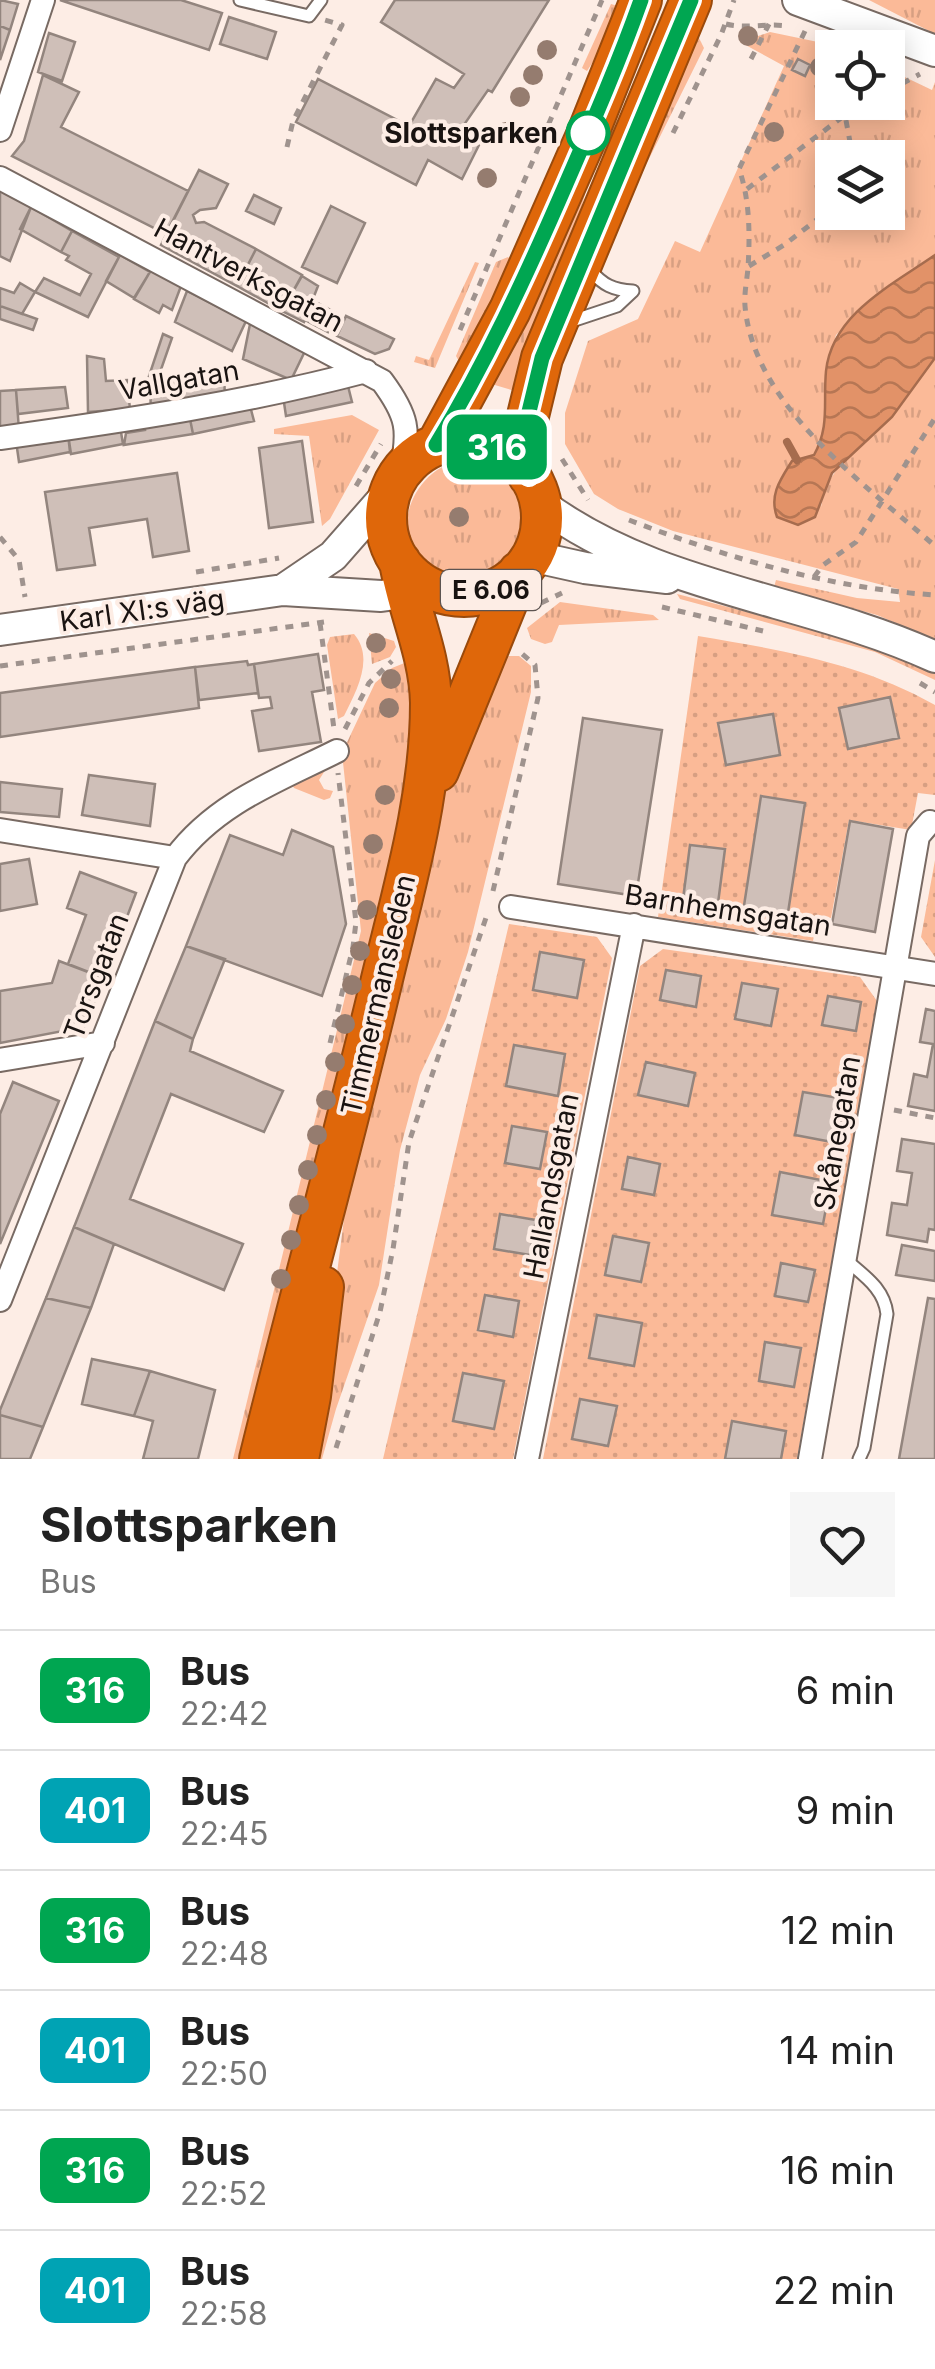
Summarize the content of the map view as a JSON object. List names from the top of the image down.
{
  "streets": {
    "highway": ["E 6.06", "Timmermansleden"],
    "street": [
      "Hantverksgatan",
      "Vallgatan",
      "Karl XI:s väg",
      "Barnhemsgatan",
      "Torsgatan",
      "Skånegatan",
      "Hallandsgatan"
    ]
  },
  "crossings": [
    ["Hantverksgatan", "Vallgatan"],
    ["Hantverksgatan", "E 6.06"],
    ["Hantverksgatan", "Karl XI:s väg"],
    ["Hantverksgatan", "Timmermansleden"],
    ["E 6.06", "Karl XI:s väg"],
    ["E 6.06", "Timmermansleden"],
    ["Karl XI:s väg", "Timmermansleden"],
    ["Barnhemsgatan", "Skånegatan"],
    ["Barnhemsgatan", "Hallandsgatan"]
  ],
  "places": ["Slottsparken"],
  "lines": ["bus line 316"],
  "page": {
    "on_map": "316",
    "heading": ["Slottsparken", "Bus"],
    "list": [
      {
        "mark": "316",
        "name": "Bus",
        "note": "22:42",
        "value": "6 min"
      },
      {
        "mark": "401",
        "name": "Bus",
        "note": "22:45",
        "value": "9 min"
      },
      {
        "mark": "316",
        "name": "Bus",
        "note": "22:48",
        "value": "12 min"
      },
      {
        "mark": "401",
        "name": "Bus",
        "note": "22:50",
        "value": "14 min"
      },
      {
        "mark": "316",
        "name": "Bus",
        "note": "22:52",
        "value": "16 min"
      },
      {
        "mark": "401",
        "name": "Bus",
        "note": "22:58",
        "value": "22 min"
      }
    ]
  }
}
